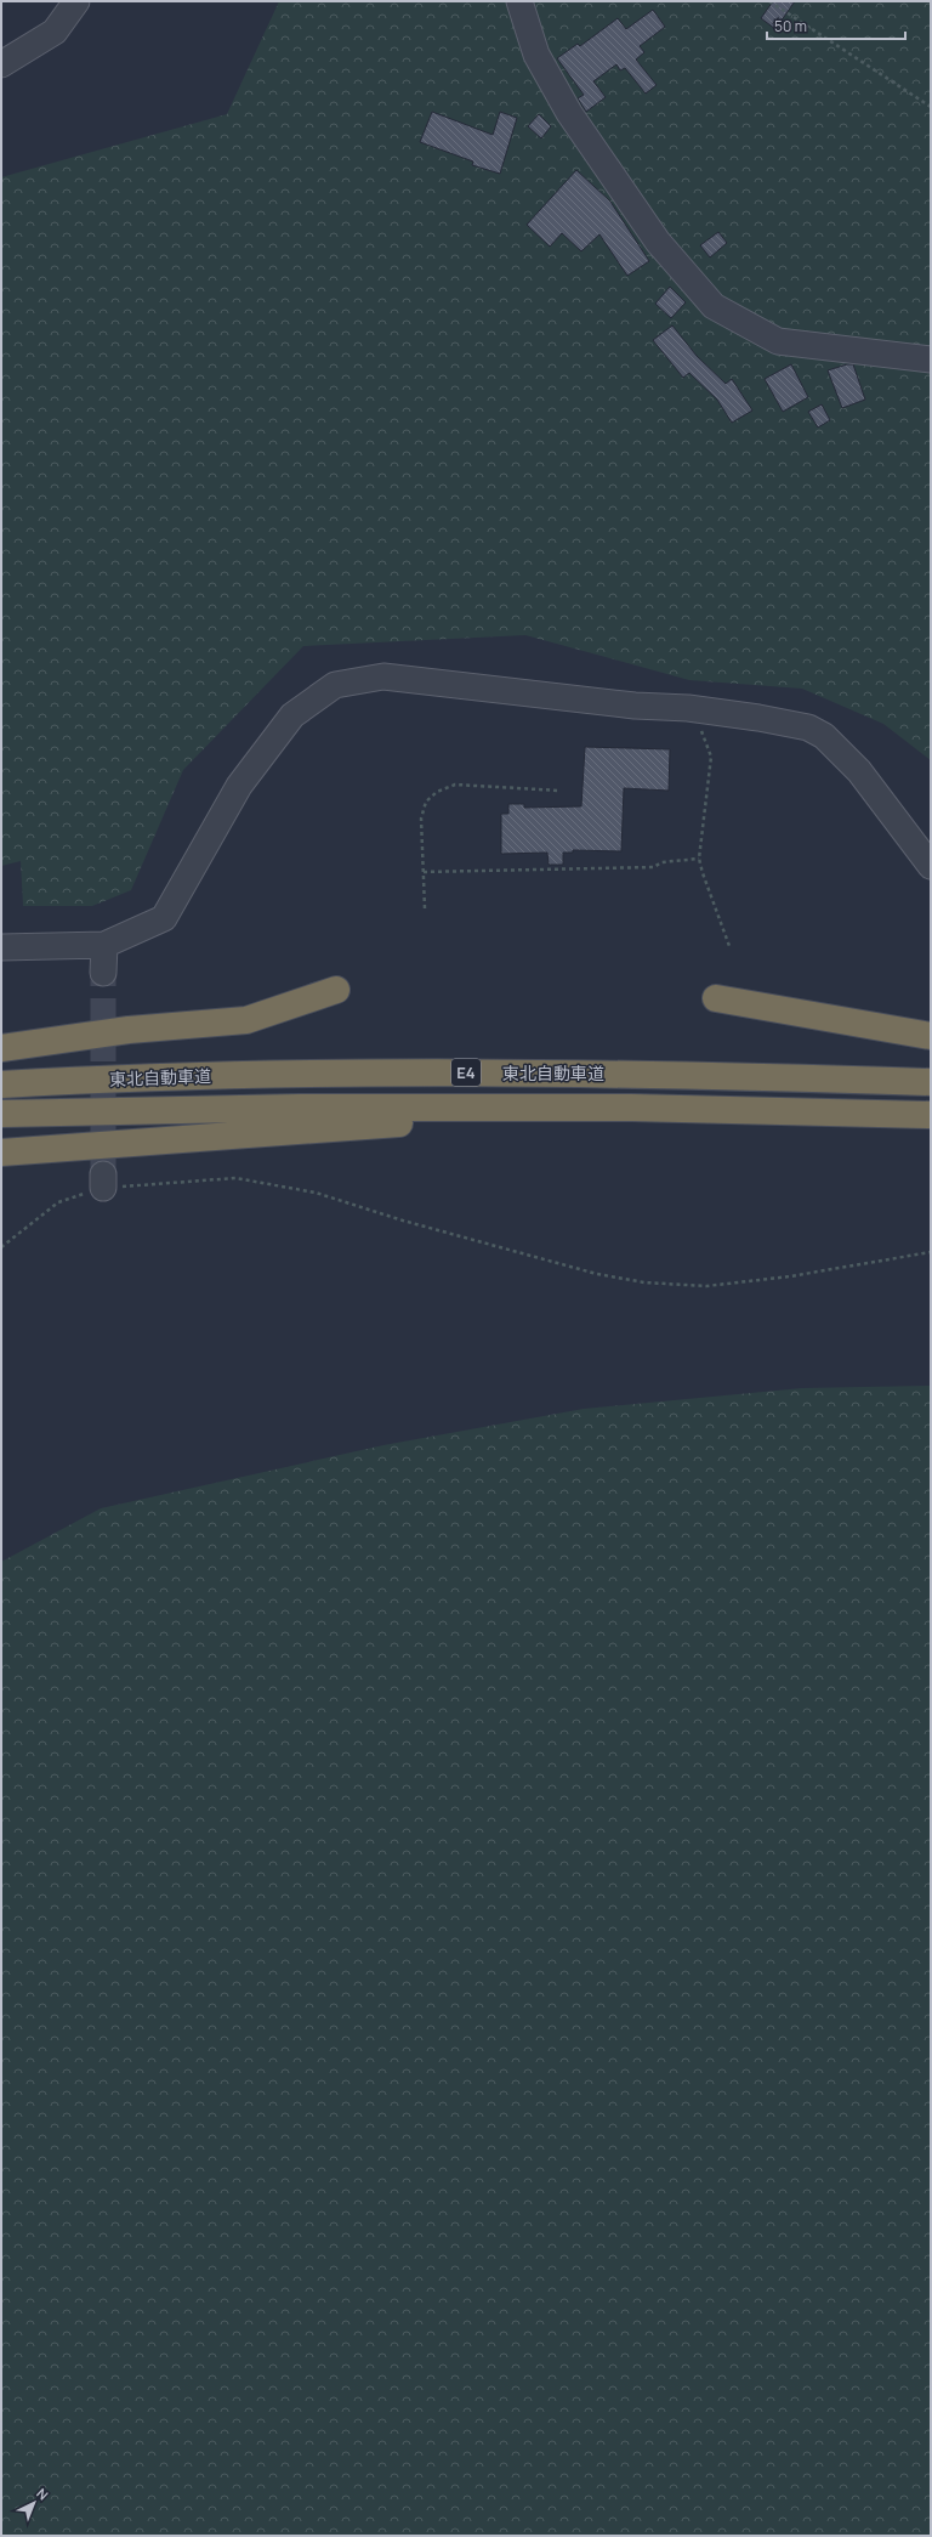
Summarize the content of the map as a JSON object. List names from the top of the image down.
{
  "streets": {
    "highway": ["E4", "東北自動車道"]
  },
  "scale_bar": "50 m",
  "north": "top right"
}
